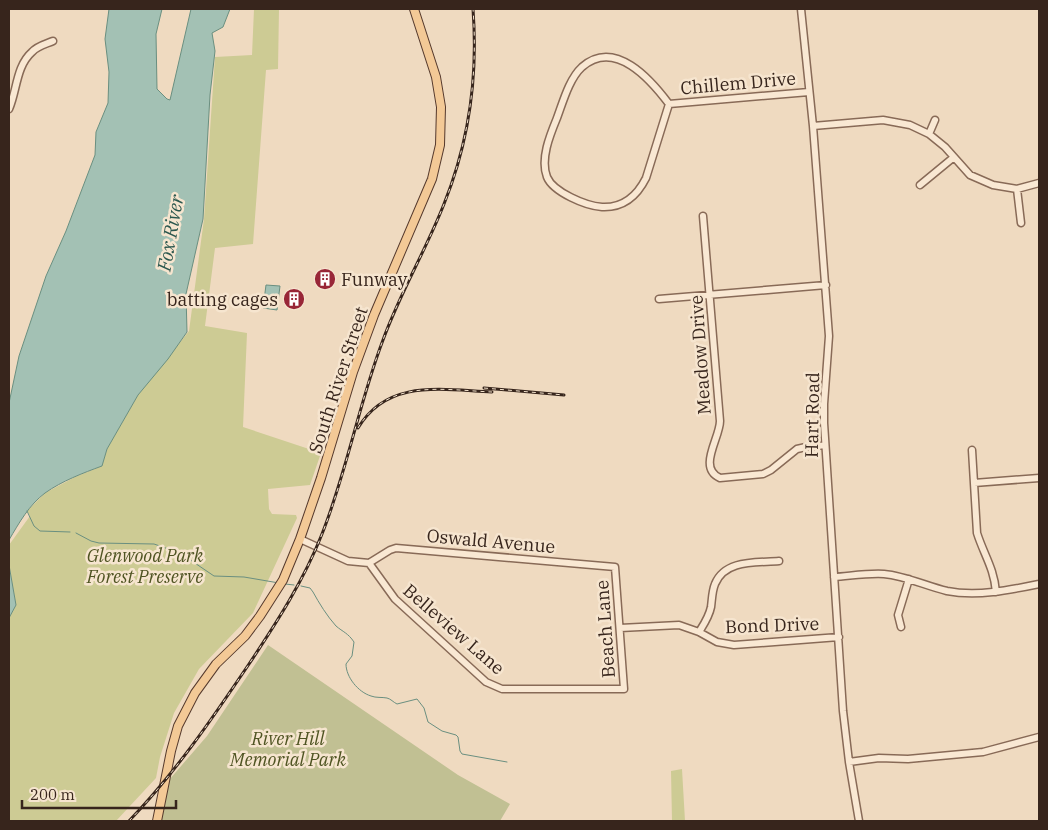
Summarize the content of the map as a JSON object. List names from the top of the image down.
{
  "streets": {
    "main road": ["South River Street"],
    "street": [
      "Chillem Drive",
      "Meadow Drive",
      "Hart Road",
      "Oswald Avenue",
      "Bond Drive",
      "Belleview Lane",
      "Beach Lane"
    ]
  },
  "crossings": [
    ["Chillem Drive", "Hart Road"],
    ["Meadow Drive", "Hart Road"],
    ["Hart Road", "Bond Drive"],
    ["Oswald Avenue", "Belleview Lane"],
    ["Oswald Avenue", "Beach Lane"],
    ["Bond Drive", "Beach Lane"],
    ["Belleview Lane", "Beach Lane"]
  ],
  "water": ["Fox River"],
  "parks": ["Glenwood Park Forest Preserve", "River Hill Memorial Park"],
  "places": {
    "building": ["Funway", "batting cages"]
  },
  "scale_bar": "200 m"
}
